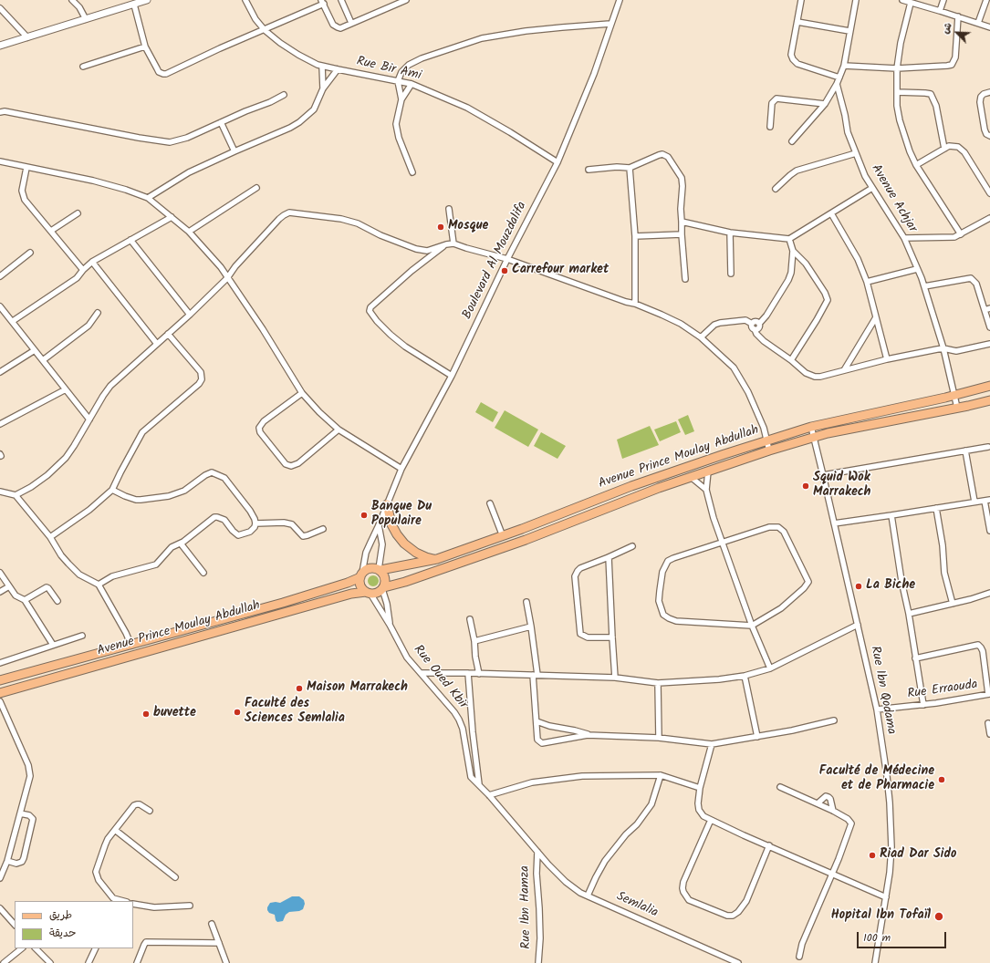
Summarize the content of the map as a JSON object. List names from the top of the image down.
{
  "streets": {
    "main road": ["Avenue Prince Moulay Abdullah"],
    "street": [
      "Rue Bir Ami",
      "Avenue Achjar",
      "Boulevard Al Mouzdalifa",
      "Rue Oued Kbir",
      "Rue Ibn Qodama",
      "Rue Erraouda",
      "Semlalia",
      "Rue Ibn Hamza"
    ]
  },
  "crossings": [
    ["Rue Bir Ami", "Boulevard Al Mouzdalifa"],
    ["Avenue Achjar", "Avenue Prince Moulay Abdullah"],
    ["Boulevard Al Mouzdalifa", "Avenue Prince Moulay Abdullah"],
    ["Boulevard Al Mouzdalifa", "Rue Oued Kbir"],
    ["Avenue Prince Moulay Abdullah", "Rue Oued Kbir"],
    ["Avenue Prince Moulay Abdullah", "Rue Ibn Qodama"],
    ["Rue Oued Kbir", "Semlalia"],
    ["Rue Oued Kbir", "Rue Ibn Hamza"],
    ["Rue Ibn Qodama", "Rue Erraouda"],
    ["Semlalia", "Rue Ibn Hamza"]
  ],
  "places": [
    "Mosque",
    "Carrefour market",
    "Squid Wok Marrakech",
    "Banque Du Populaire",
    "La Biche",
    "Maison Marrakech",
    "Faculté des Sciences Semlalia",
    "buvette",
    "Faculté de Médecine et de Pharmacie",
    "Riad Dar Sido",
    "Hopital Ibn Tofaïl"
  ],
  "legend": ["طريق", "حديقة"],
  "scale_bar": "100 m",
  "north": "top left"
}
